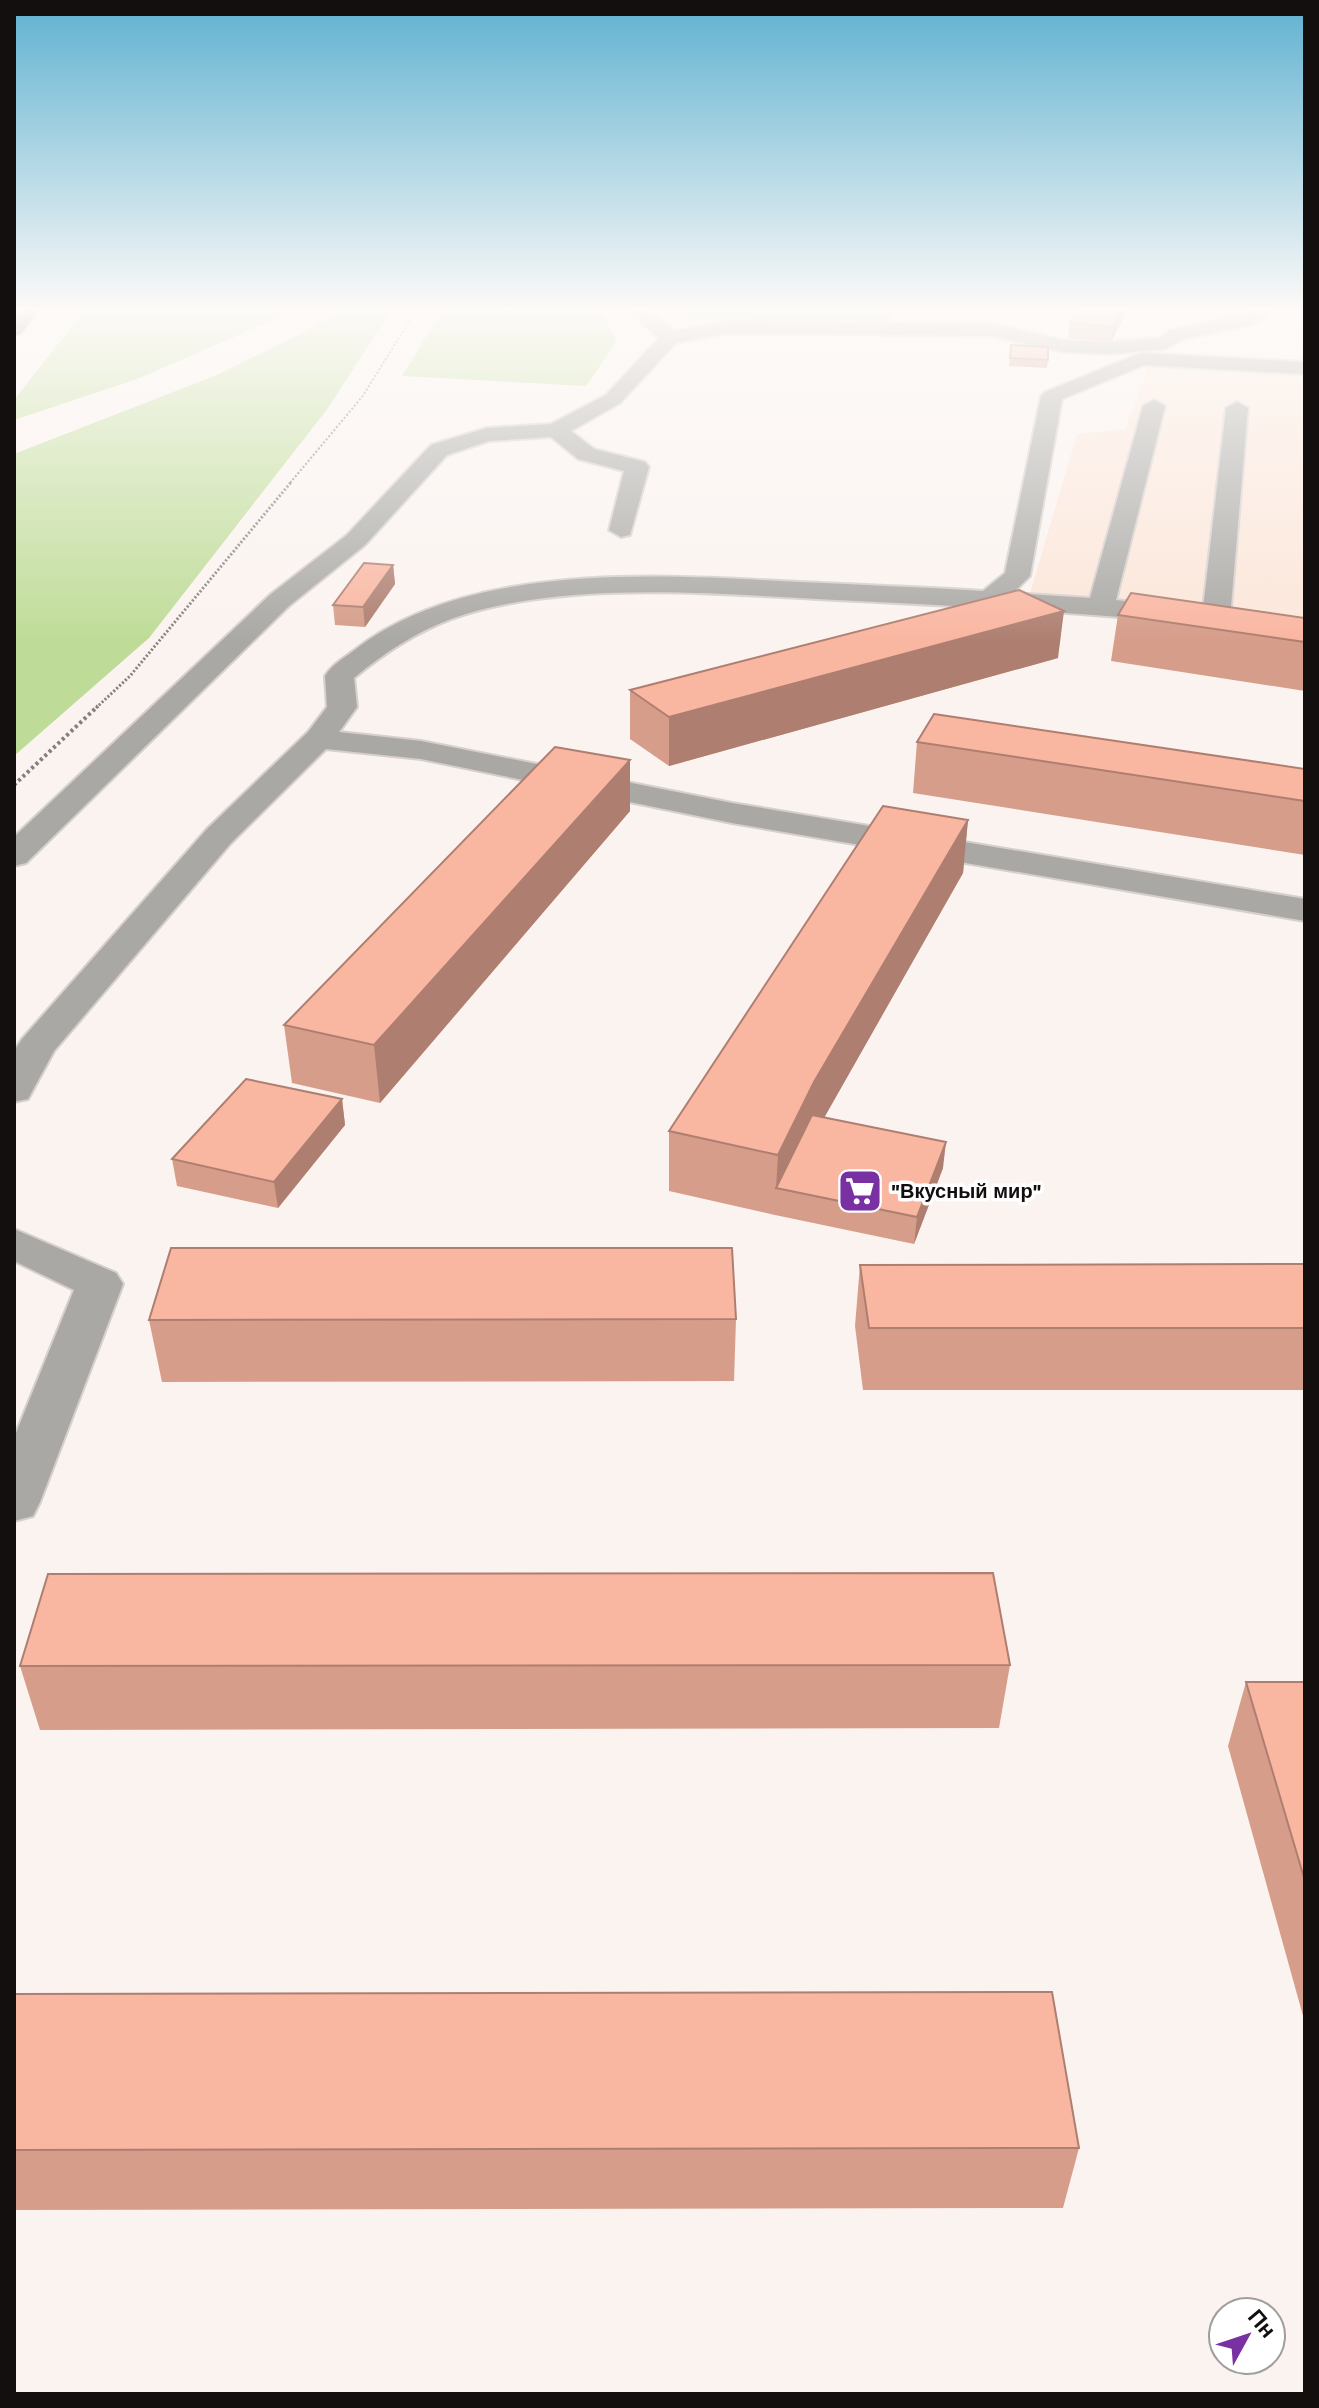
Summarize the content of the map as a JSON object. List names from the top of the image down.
{
  "places": {
    "supermarket": ["\"Вкусный мир\""]
  },
  "north": "top right"
}
